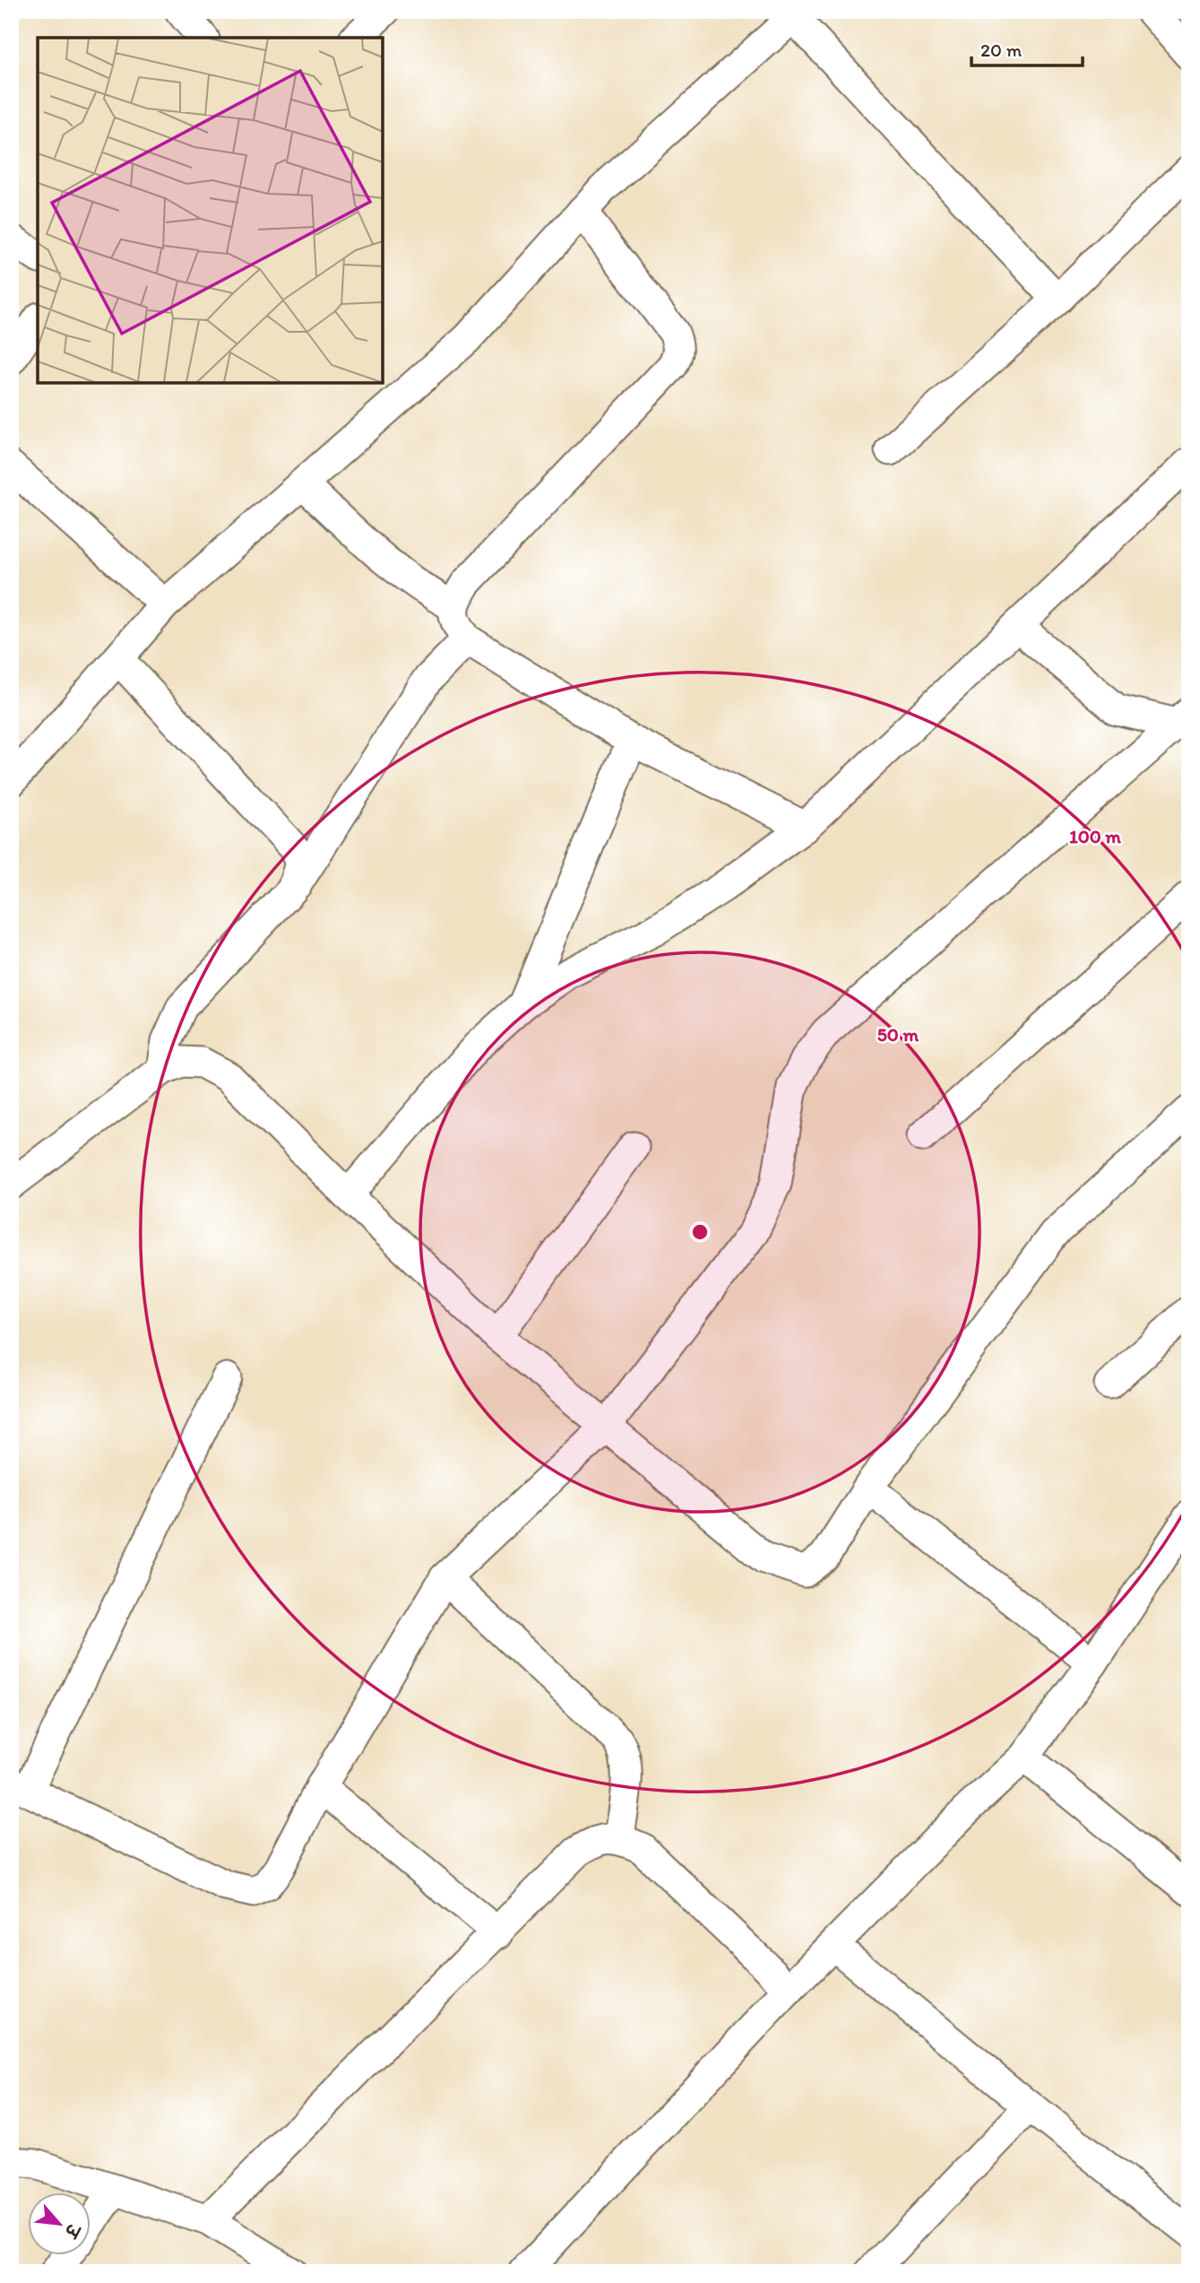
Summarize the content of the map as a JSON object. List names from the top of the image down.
{
  "scale_bar": "20 m",
  "north": "bottom right",
  "rings": ["100 m", "50 m"]
}
